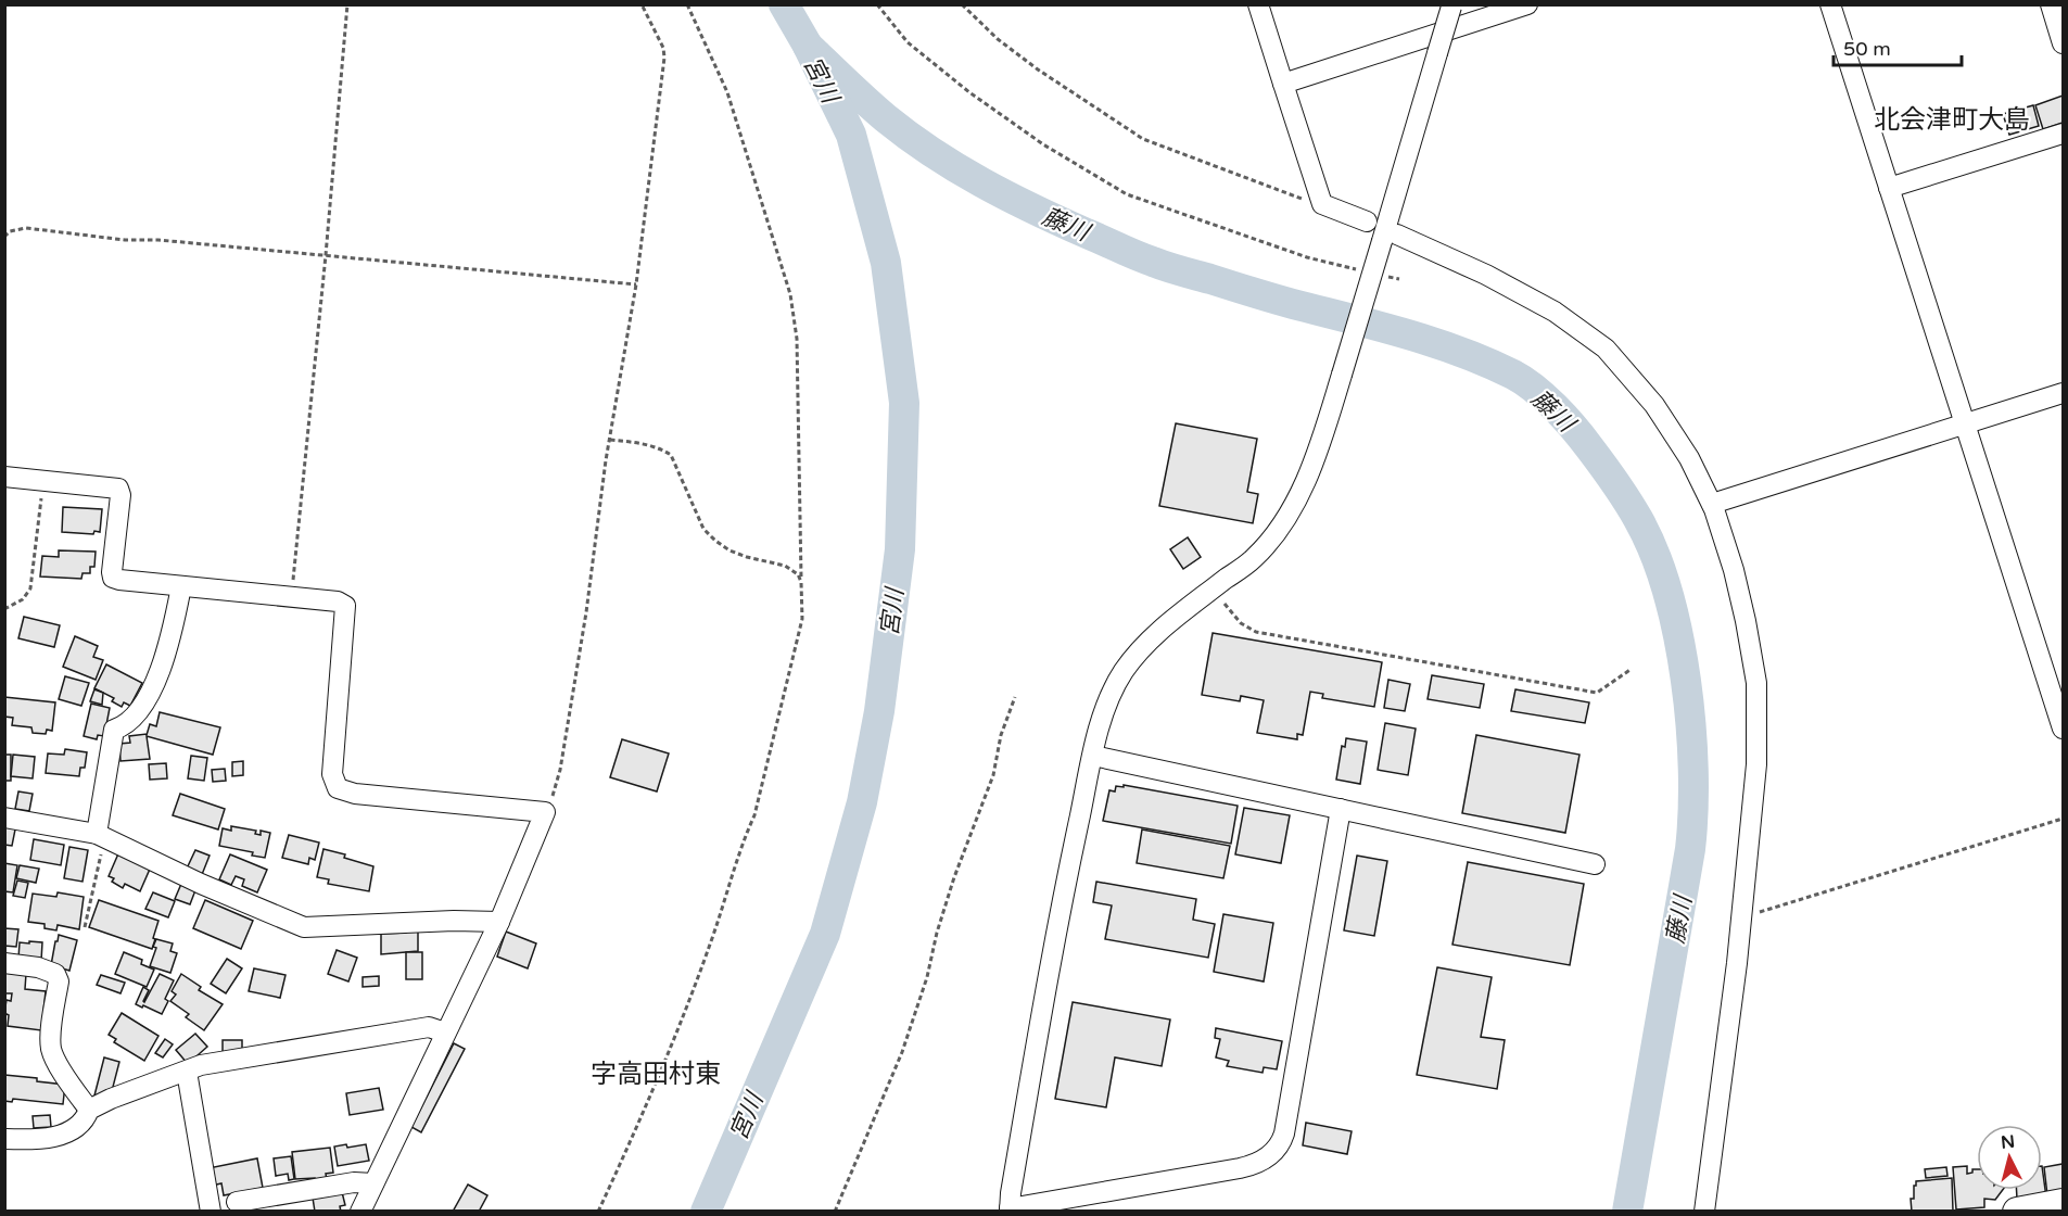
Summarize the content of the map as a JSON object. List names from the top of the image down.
{
  "districts": ["北会津町大島", "字高田村東"],
  "water": ["宮川", "藤川"],
  "scale_bar": "50 m",
  "north": "top"
}
